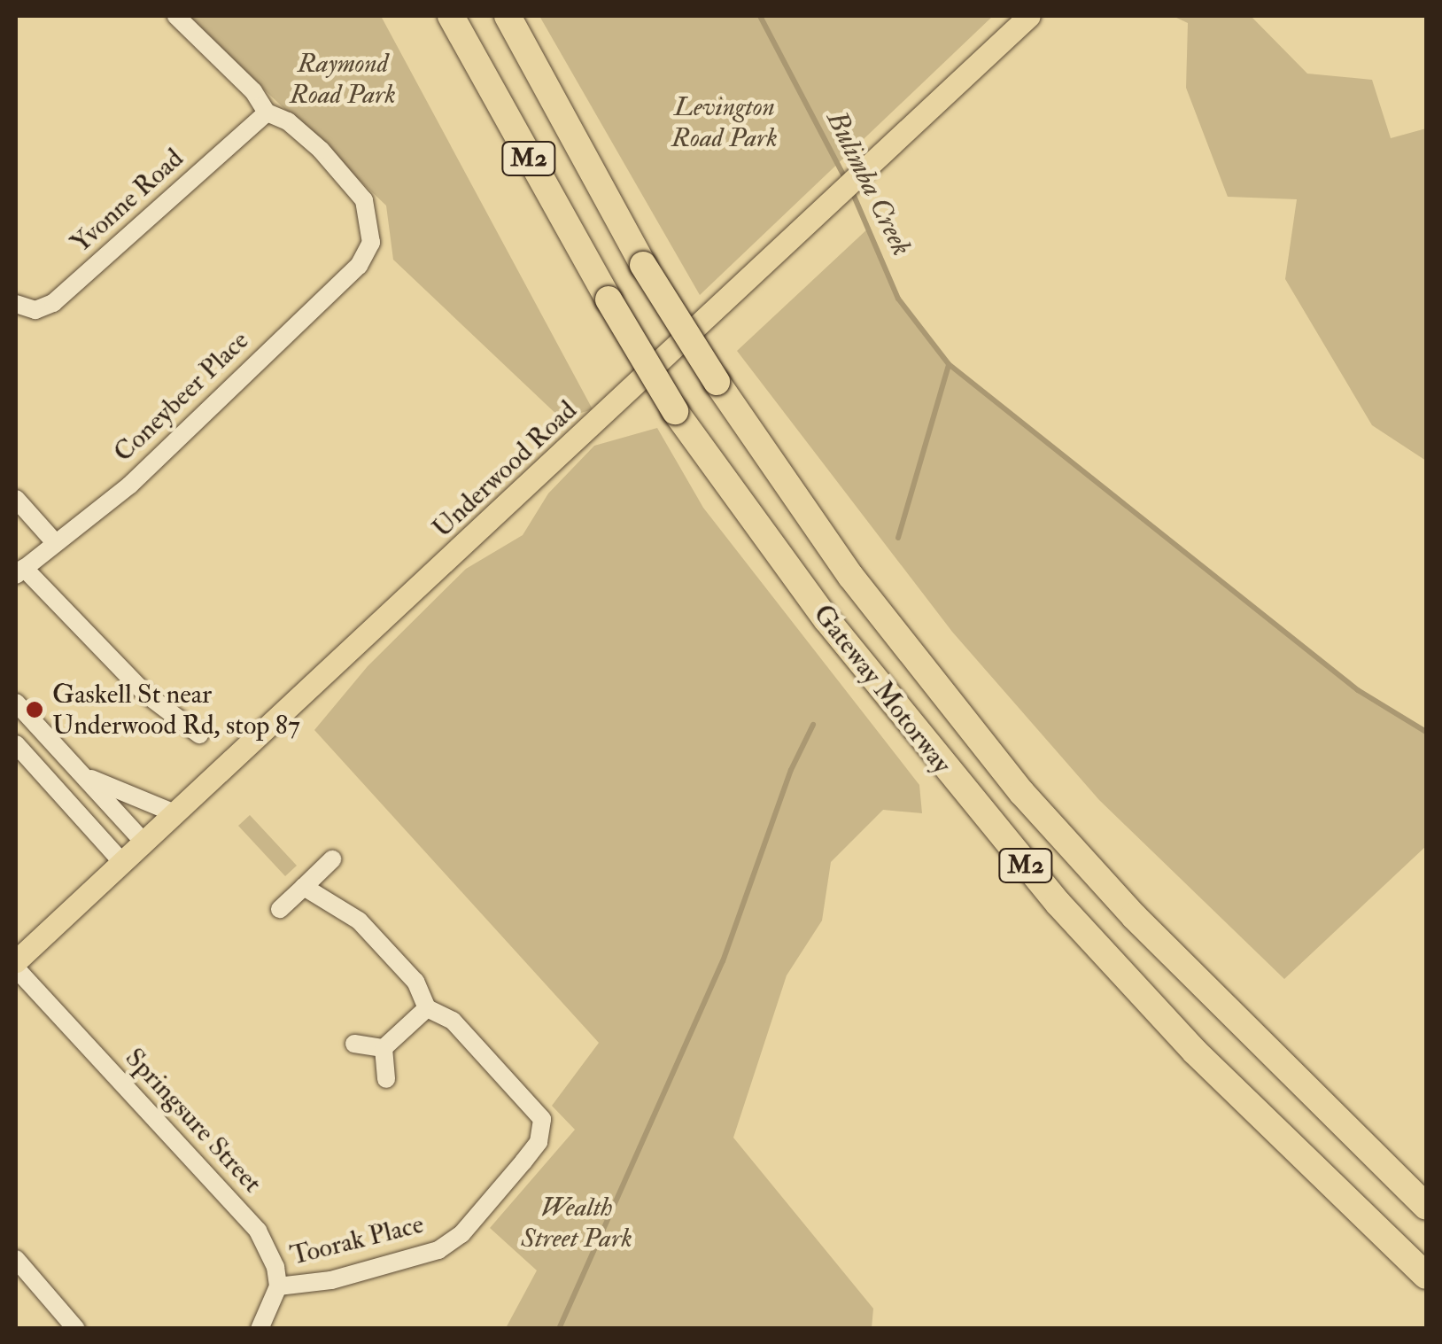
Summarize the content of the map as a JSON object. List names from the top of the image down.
{
  "streets": {
    "highway": ["M2", "Gateway Motorway"],
    "main road": ["Underwood Road"],
    "street": [
      "Yvonne Road",
      "Coneybeer Place",
      "Springsure Street",
      "Toorak Place"
    ]
  },
  "crossings": [
    ["Yvonne Road", "Coneybeer Place"],
    ["Springsure Street", "Toorak Place"]
  ],
  "water": ["Bulimba Creek"],
  "parks": ["Raymond Road Park", "Levington Road Park", "Wealth Street Park"],
  "places": ["Gaskell St near Underwood Rd, stop 87"]
}
